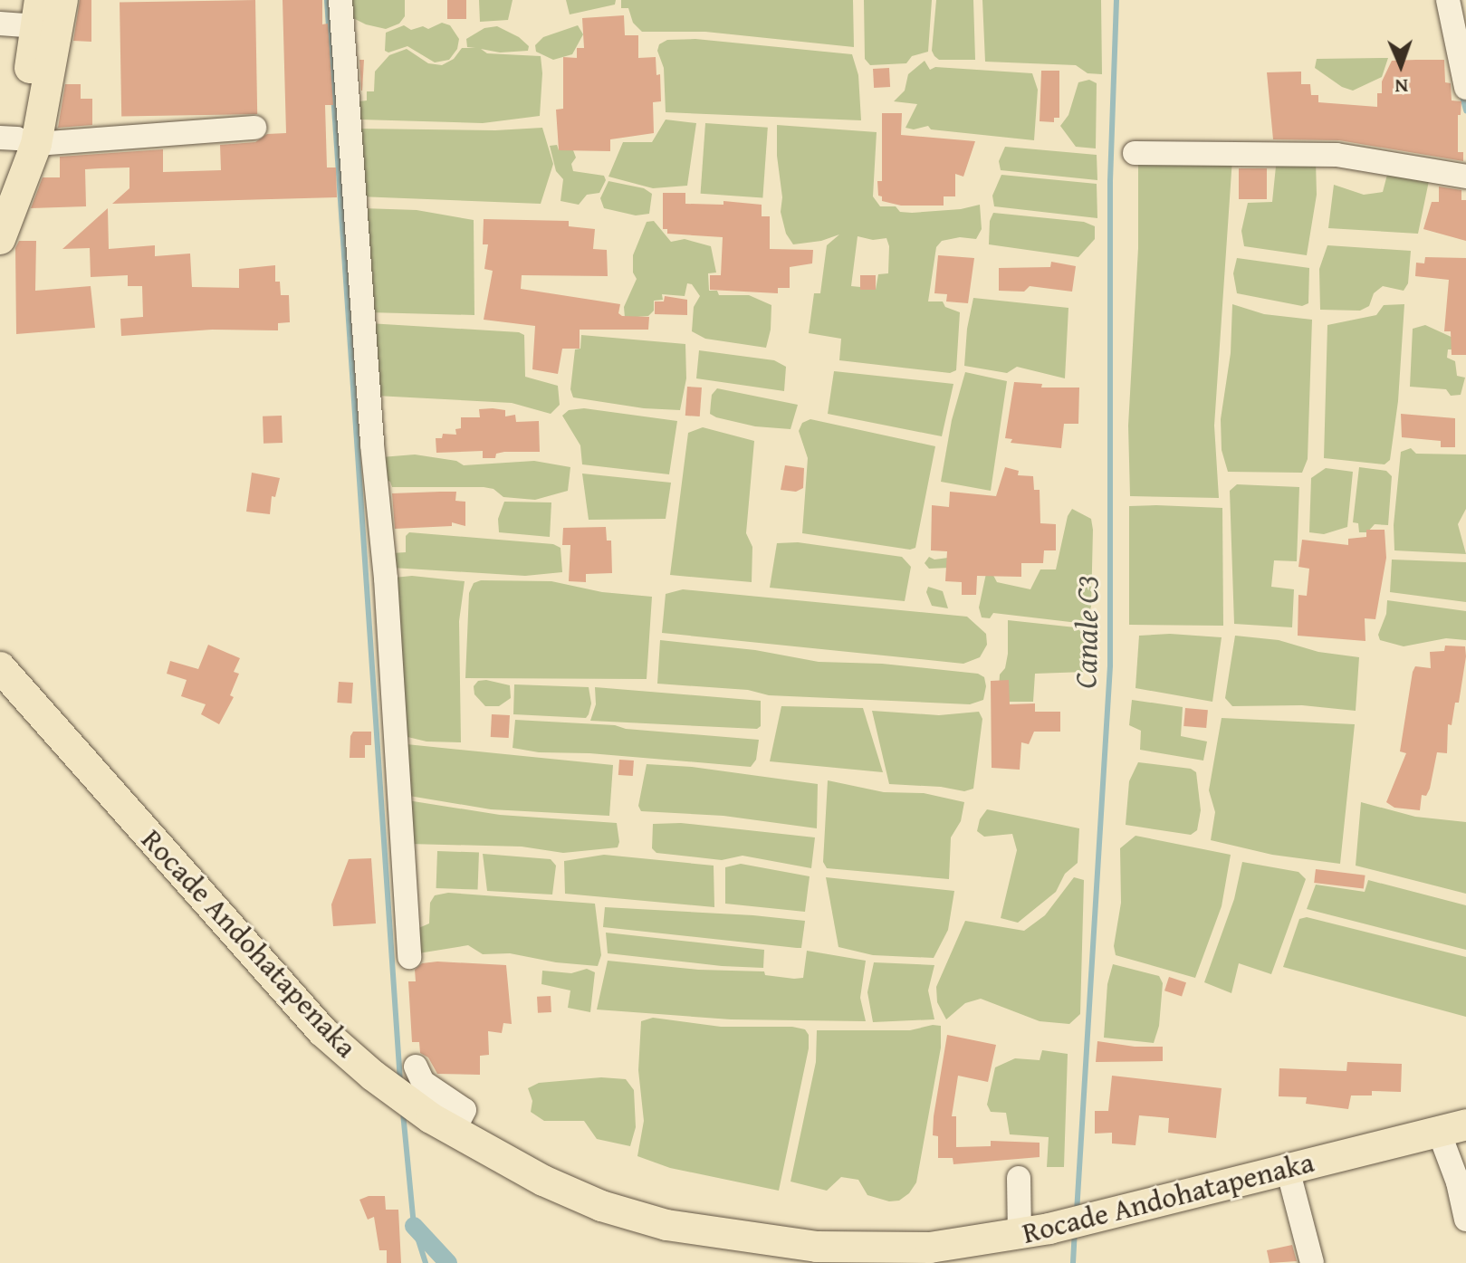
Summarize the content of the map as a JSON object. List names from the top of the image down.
{
  "streets": {
    "main road": ["Rocade Andohatapenaka"]
  },
  "water": ["Canale C3"],
  "north": "bottom"
}
